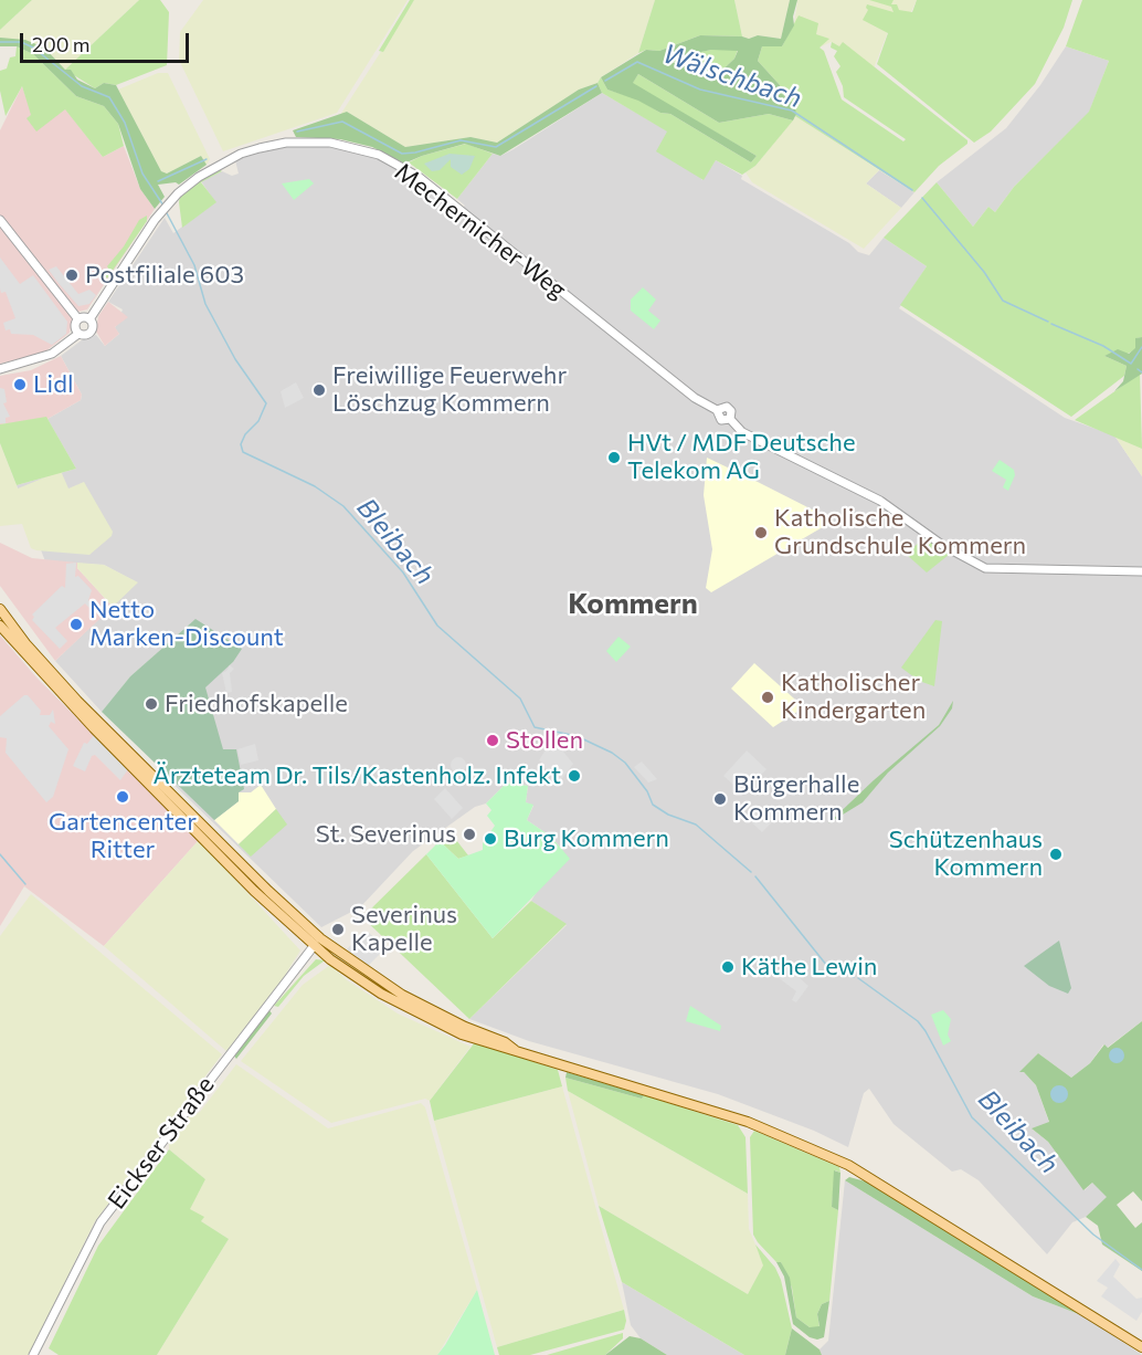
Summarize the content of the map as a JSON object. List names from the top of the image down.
{
  "streets": {
    "street": ["Mechernicher Weg", "Eickser Straße"]
  },
  "districts": ["Kommern"],
  "water": ["Wälschbach", "Bleibach"],
  "places": [
    "Postfiliale 603",
    "Lidl",
    "Freiwillige Feuerwehr Löschzug Kommern",
    "HVt / MDF Deutsche Telekom AG",
    "Katholische Grundschule Kommern",
    "Netto Marken-Discount",
    "Katholischer Kindergarten",
    "Friedhofskapelle",
    "Stollen",
    "Ärzteteam Dr. Tils/Kastenholz. Infekt",
    "Gartencenter Ritter",
    "Bürgerhalle Kommern",
    "St. Severinus",
    "Burg Kommern",
    "Schützenhaus Kommern",
    "Severinus Kapelle",
    "Käthe Lewin"
  ],
  "scale_bar": "200 m"
}
